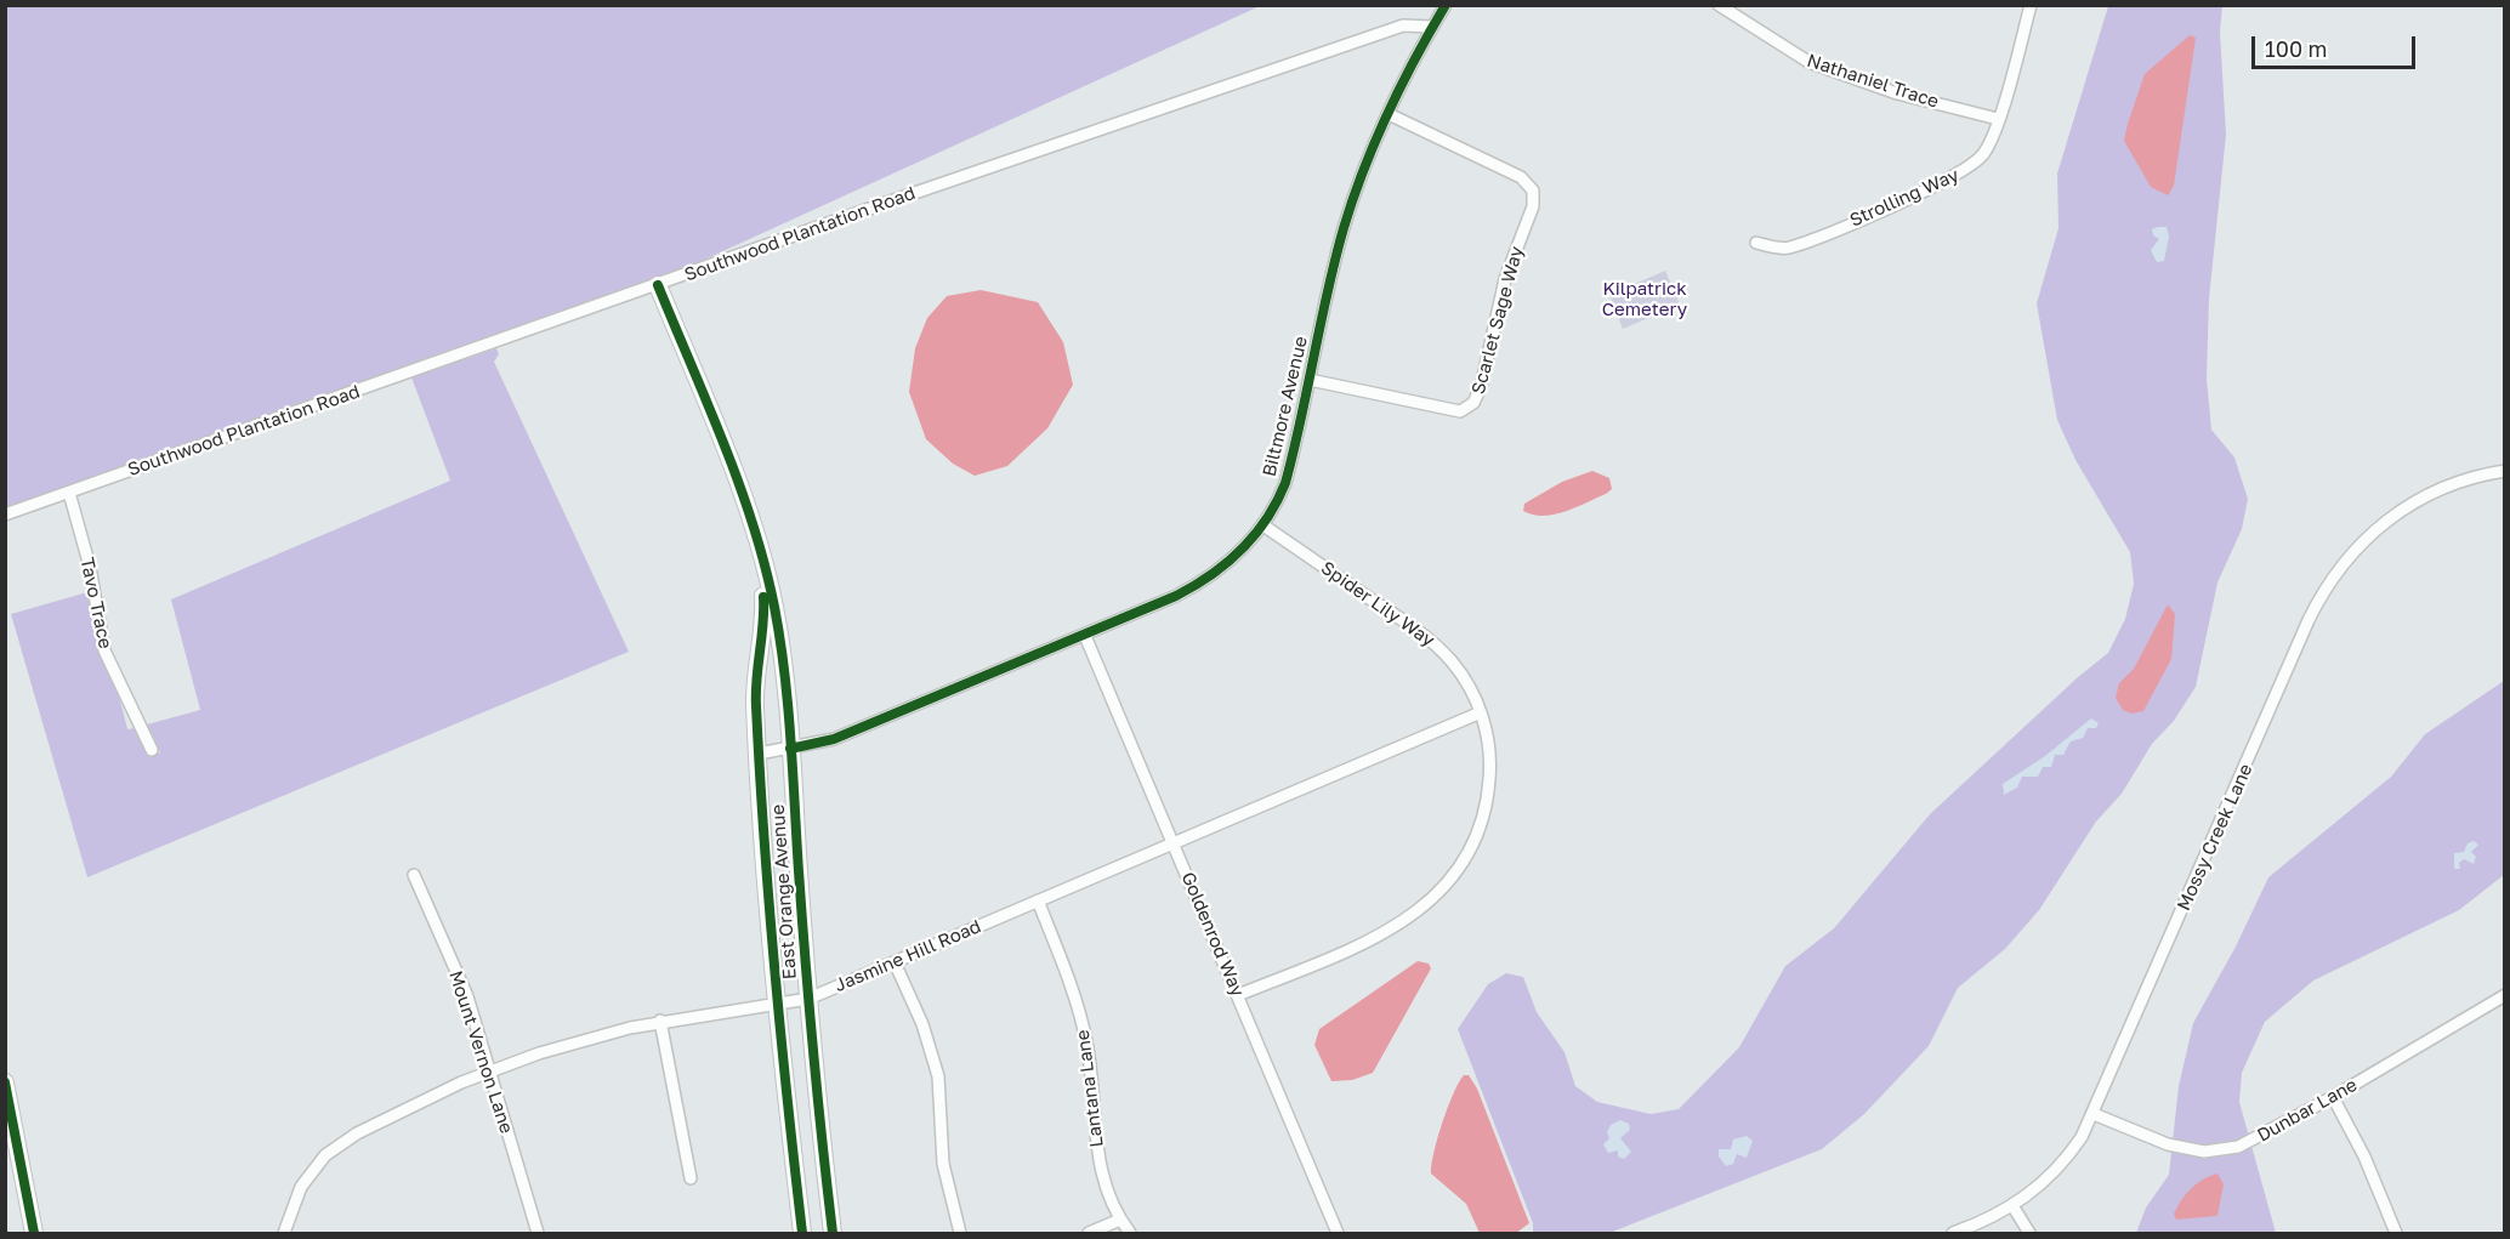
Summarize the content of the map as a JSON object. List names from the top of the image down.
{
  "streets": {
    "street": [
      "Nathaniel Trace",
      "Strolling Way",
      "Southwood Plantation Road",
      "Scarlet Sage Way",
      "Biltmore Avenue",
      "Tavo Trace",
      "Spider Lily Way",
      "Mossy Creek Lane",
      "East Orange Avenue",
      "Goldenrod Way",
      "Jasmine Hill Road",
      "Mount Vernon Lane",
      "Lantana Lane",
      "Dunbar Lane"
    ]
  },
  "crossings": [
    ["Nathaniel Trace", "Strolling Way"],
    ["Southwood Plantation Road", "Biltmore Avenue"],
    ["Southwood Plantation Road", "Tavo Trace"],
    ["Southwood Plantation Road", "East Orange Avenue"],
    ["Scarlet Sage Way", "Biltmore Avenue"],
    ["Biltmore Avenue", "Spider Lily Way"],
    ["Biltmore Avenue", "East Orange Avenue"],
    ["Biltmore Avenue", "Goldenrod Way"],
    ["Spider Lily Way", "Goldenrod Way"],
    ["Spider Lily Way", "Jasmine Hill Road"],
    ["Mossy Creek Lane", "Dunbar Lane"],
    ["East Orange Avenue", "Jasmine Hill Road"],
    ["Goldenrod Way", "Jasmine Hill Road"],
    ["Jasmine Hill Road", "Mount Vernon Lane"],
    ["Jasmine Hill Road", "Lantana Lane"]
  ],
  "parks": ["Kilpatrick Cemetery"],
  "scale_bar": "100 m"
}
